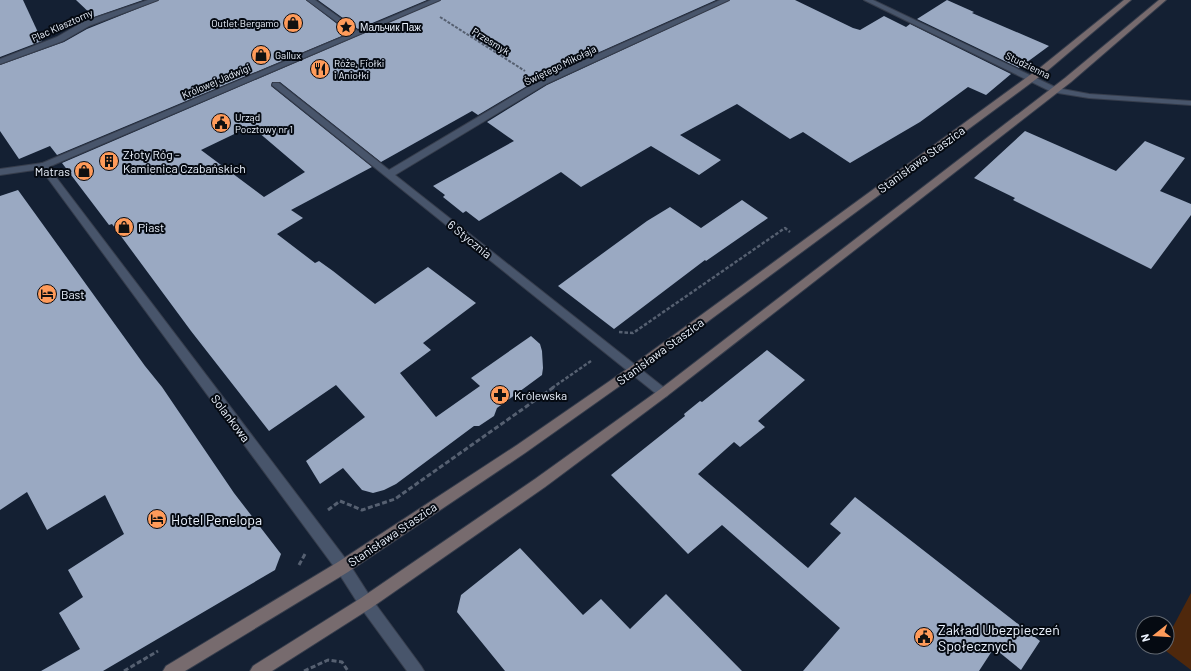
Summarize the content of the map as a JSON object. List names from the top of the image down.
{
  "streets": {
    "main road": ["Stanisława Staszica"],
    "street": [
      "Plac Klasztorny",
      "Świętego Mikołaja",
      "Studzienna",
      "Królowej Jadwigi",
      "6 Stycznia",
      "Solankowa"
    ],
    "path": ["Przesmyk"]
  },
  "crossings": [
    ["Przesmyk", "Świętego Mikołaja"],
    ["Przesmyk", "Królowej Jadwigi"],
    ["Świętego Mikołaja", "6 Stycznia"],
    ["Studzienna", "Stanisława Staszica"],
    ["Królowej Jadwigi", "Solankowa"],
    ["Stanisława Staszica", "6 Stycznia"],
    ["Stanisława Staszica", "Solankowa"]
  ],
  "places": {
    "shop": [
      "Outlet Bergamo",
      "Gallux",
      "Matras",
      "Piast"
    ],
    "place": ["Мальчик Паж"],
    "restaurant": ["Róże, Fiołki i Aniołki"],
    "public building": ["Urząd Pocztowy nr 1", "Zakład Ubezpieczeń Społecznych"],
    "building": ["Złoty Róg - Kamienica Czabańskich"],
    "hotel": ["Bast", "Hotel Penelopa"],
    "pharmacy": ["Królewska"]
  },
  "north": "left"
}
